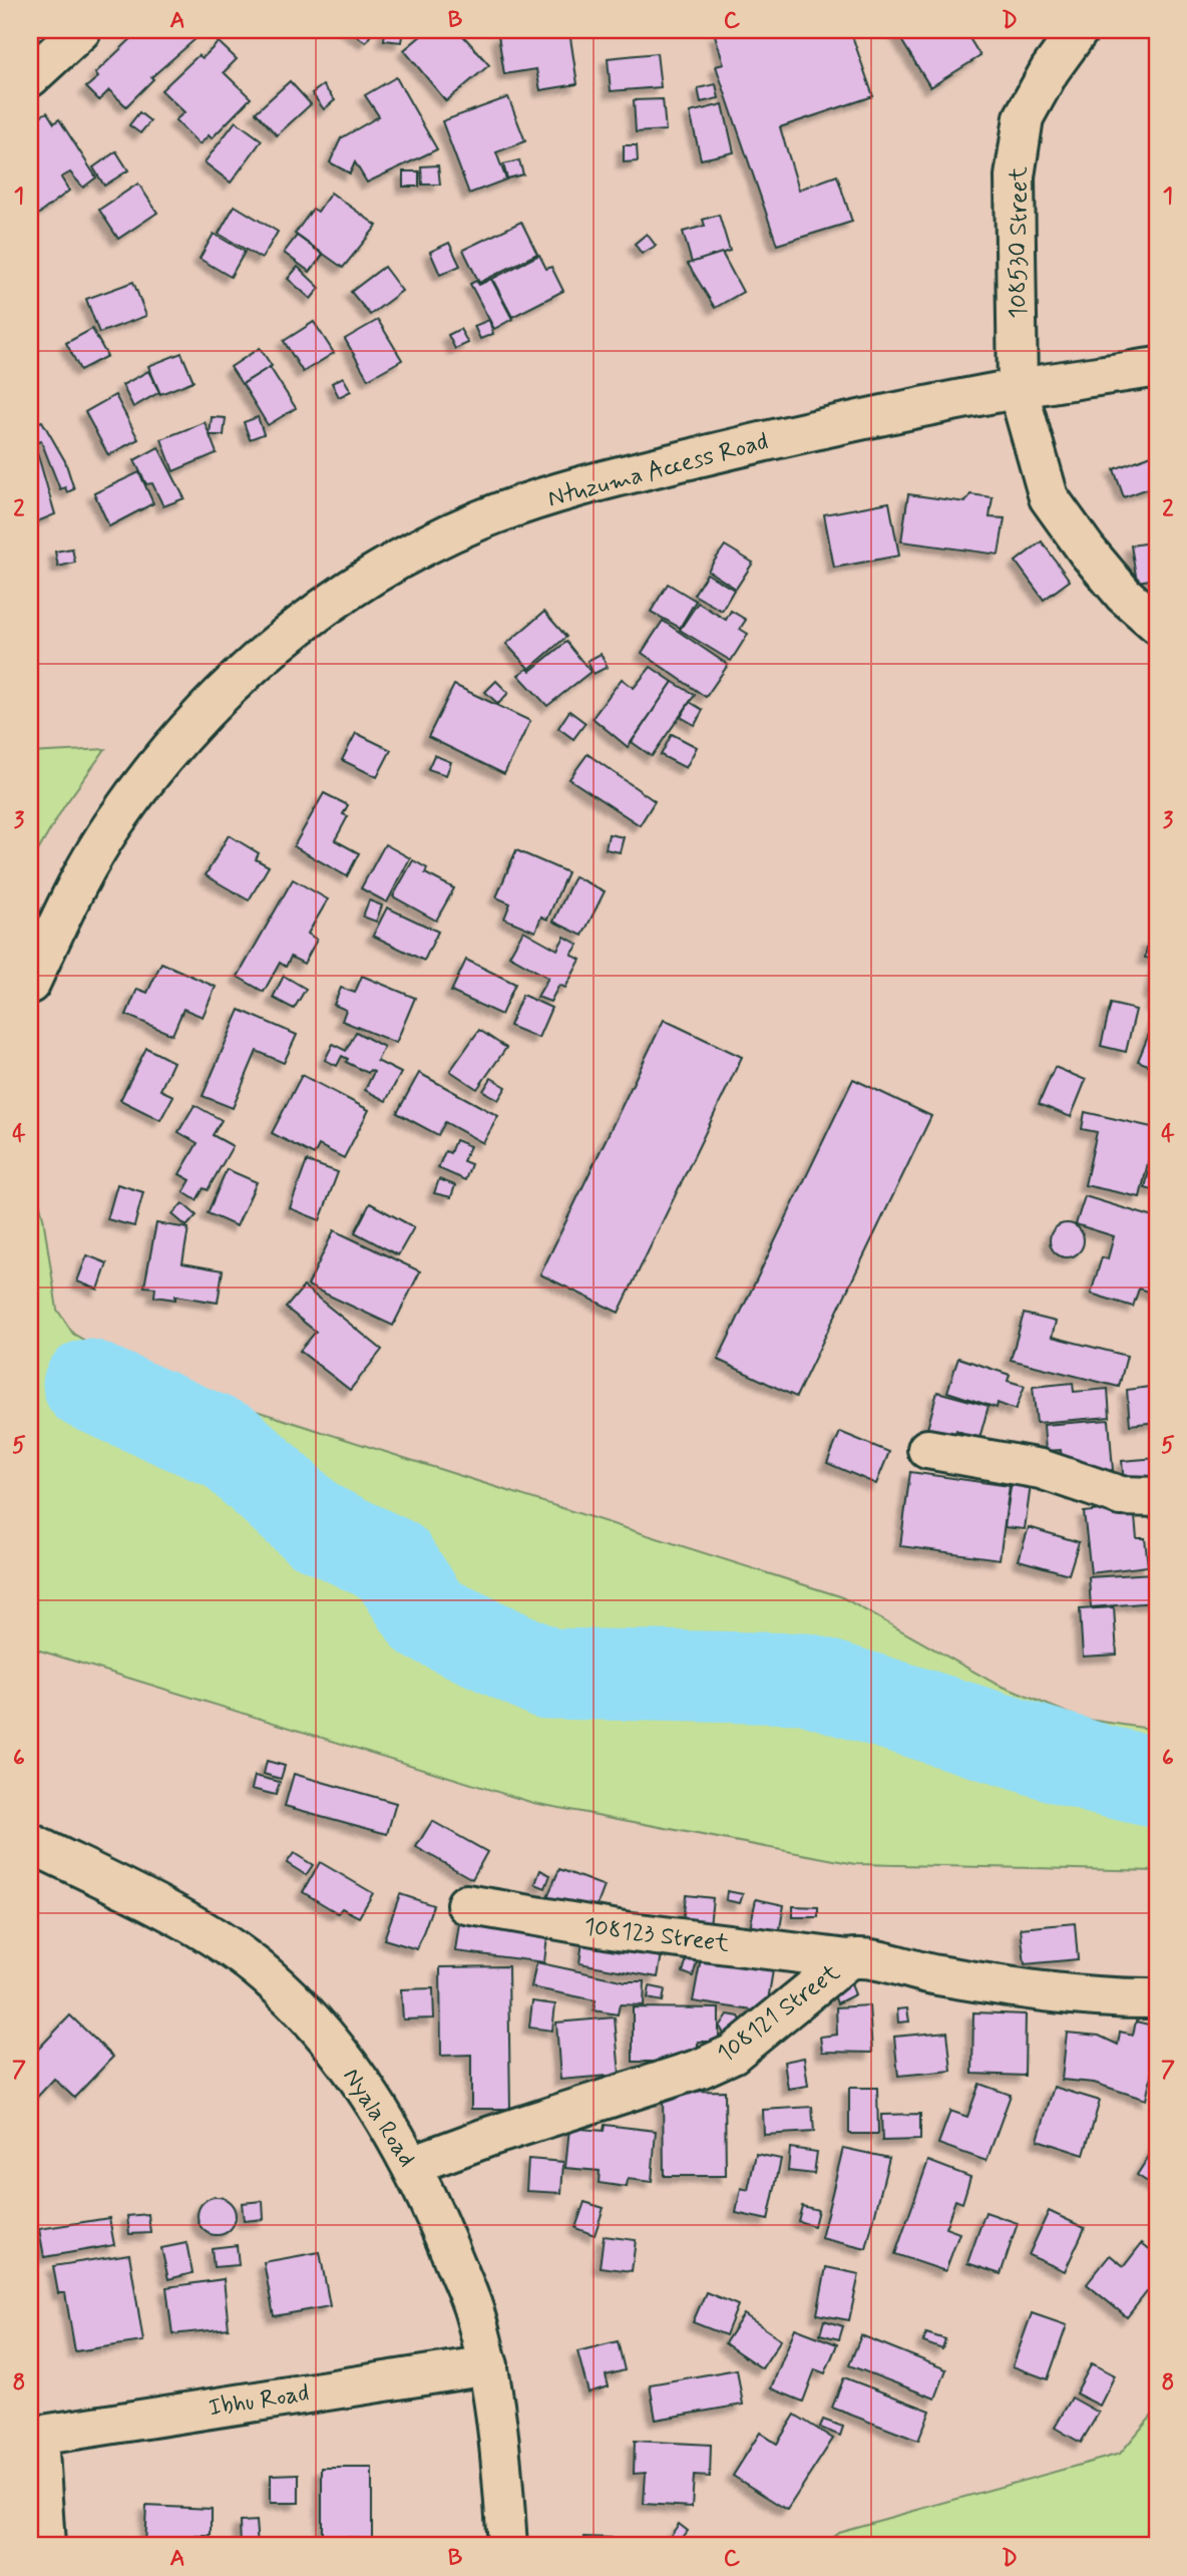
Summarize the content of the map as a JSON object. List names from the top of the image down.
{
  "streets": {
    "street": [
      "108530 Street",
      "Ntuzuma Access Road",
      "108123 Street",
      "108121 Street",
      "Nyala Road",
      "Ibhu Road"
    ]
  },
  "crossings": [
    ["108530 Street", "Ntuzuma Access Road"],
    ["108123 Street", "108121 Street"],
    ["108121 Street", "Nyala Road"],
    ["Nyala Road", "Ibhu Road"]
  ],
  "grid": {
    "columns": [
      "A",
      "B",
      "C",
      "D"
    ],
    "rows": [
      "1",
      "2",
      "3",
      "4",
      "5",
      "6",
      "7",
      "8"
    ]
  }
}
